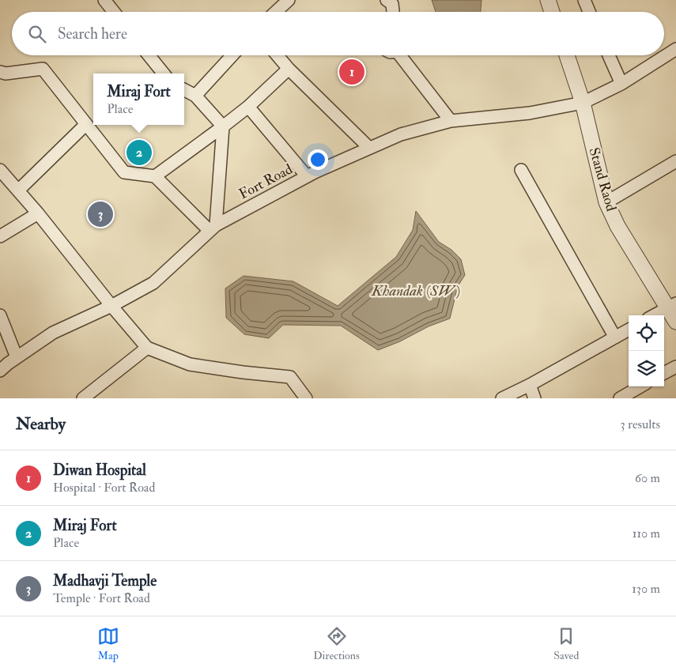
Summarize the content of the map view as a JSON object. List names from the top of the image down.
{
  "streets": {
    "street": ["Stand Raod", "Fort Road"]
  },
  "crossings": [
    ["Stand Raod", "Fort Road"]
  ],
  "water": ["Khandak (SW)"],
  "page": {
    "search": "Search here",
    "pins": ["1", "2", "3"],
    "popup": ["Miraj Fort", "Place"],
    "heading": ["Nearby", "3 results"],
    "list": [
      {
        "mark": "1",
        "name": "Diwan Hospital",
        "note": "Hospital · Fort Road",
        "value": "60 m"
      },
      {
        "mark": "2",
        "name": "Miraj Fort",
        "note": "Place",
        "value": "110 m"
      },
      {
        "mark": "3",
        "name": "Madhavji Temple",
        "note": "Temple · Fort Road",
        "value": "130 m"
      }
    ],
    "nav": ["Map", "Directions", "Saved"]
  }
}
